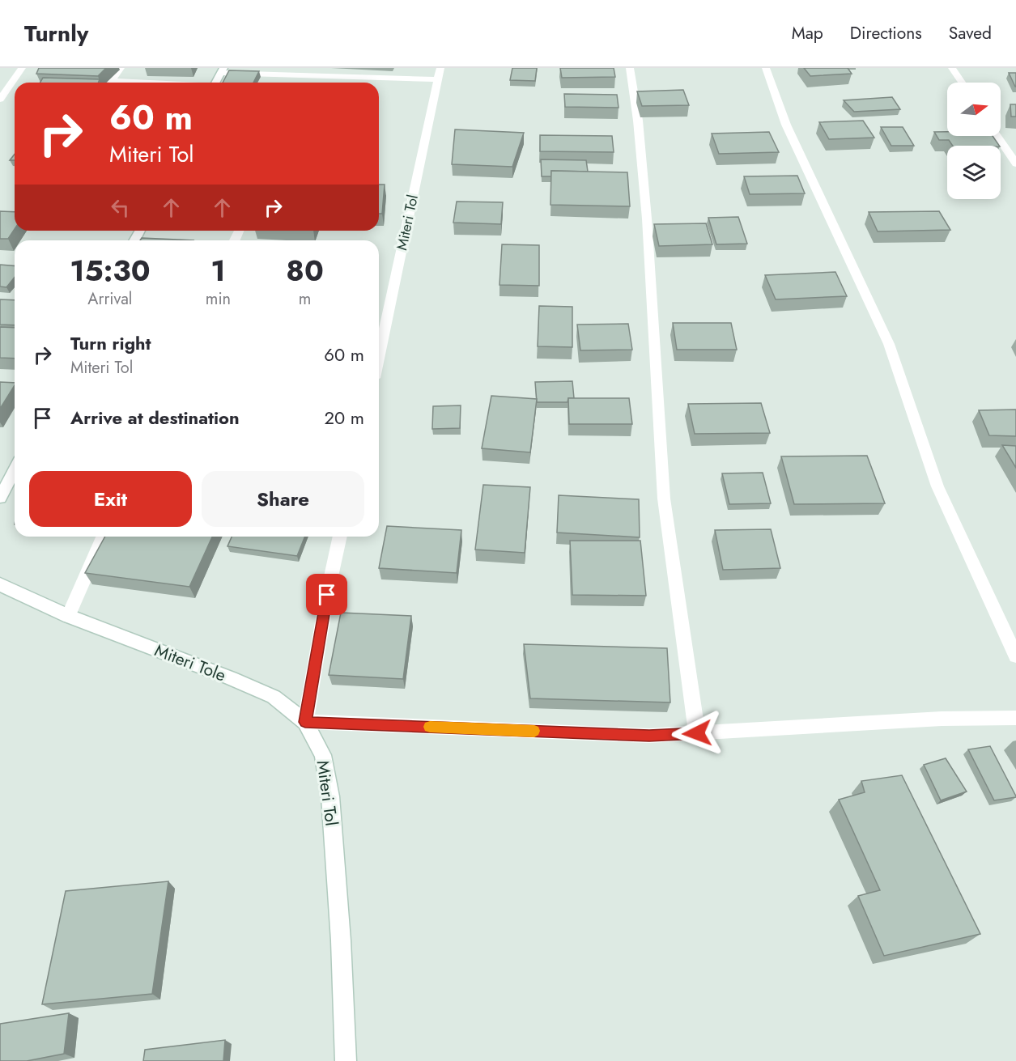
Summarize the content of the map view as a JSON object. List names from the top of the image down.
{
  "streets": {
    "street": ["Miteri Tol", "Miteri Tole"]
  },
  "crossings": [
    ["Miteri Tol", "Miteri Tole"]
  ],
  "north": "right",
  "page": {
    "header": "Turnly",
    "nav": ["Map", "Directions", "Saved"],
    "turn": ["60 m", "Miteri Tol"],
    "eta": [
      "15:30",
      "Arrival",
      "1",
      "min",
      "80",
      "m"
    ],
    "list": [
      {
        "name": "Turn right",
        "note": "Miteri Tol",
        "value": "60 m"
      },
      {
        "name": "Arrive at destination",
        "value": "20 m"
      }
    ],
    "buttons": ["Exit", "Share"]
  }
}
